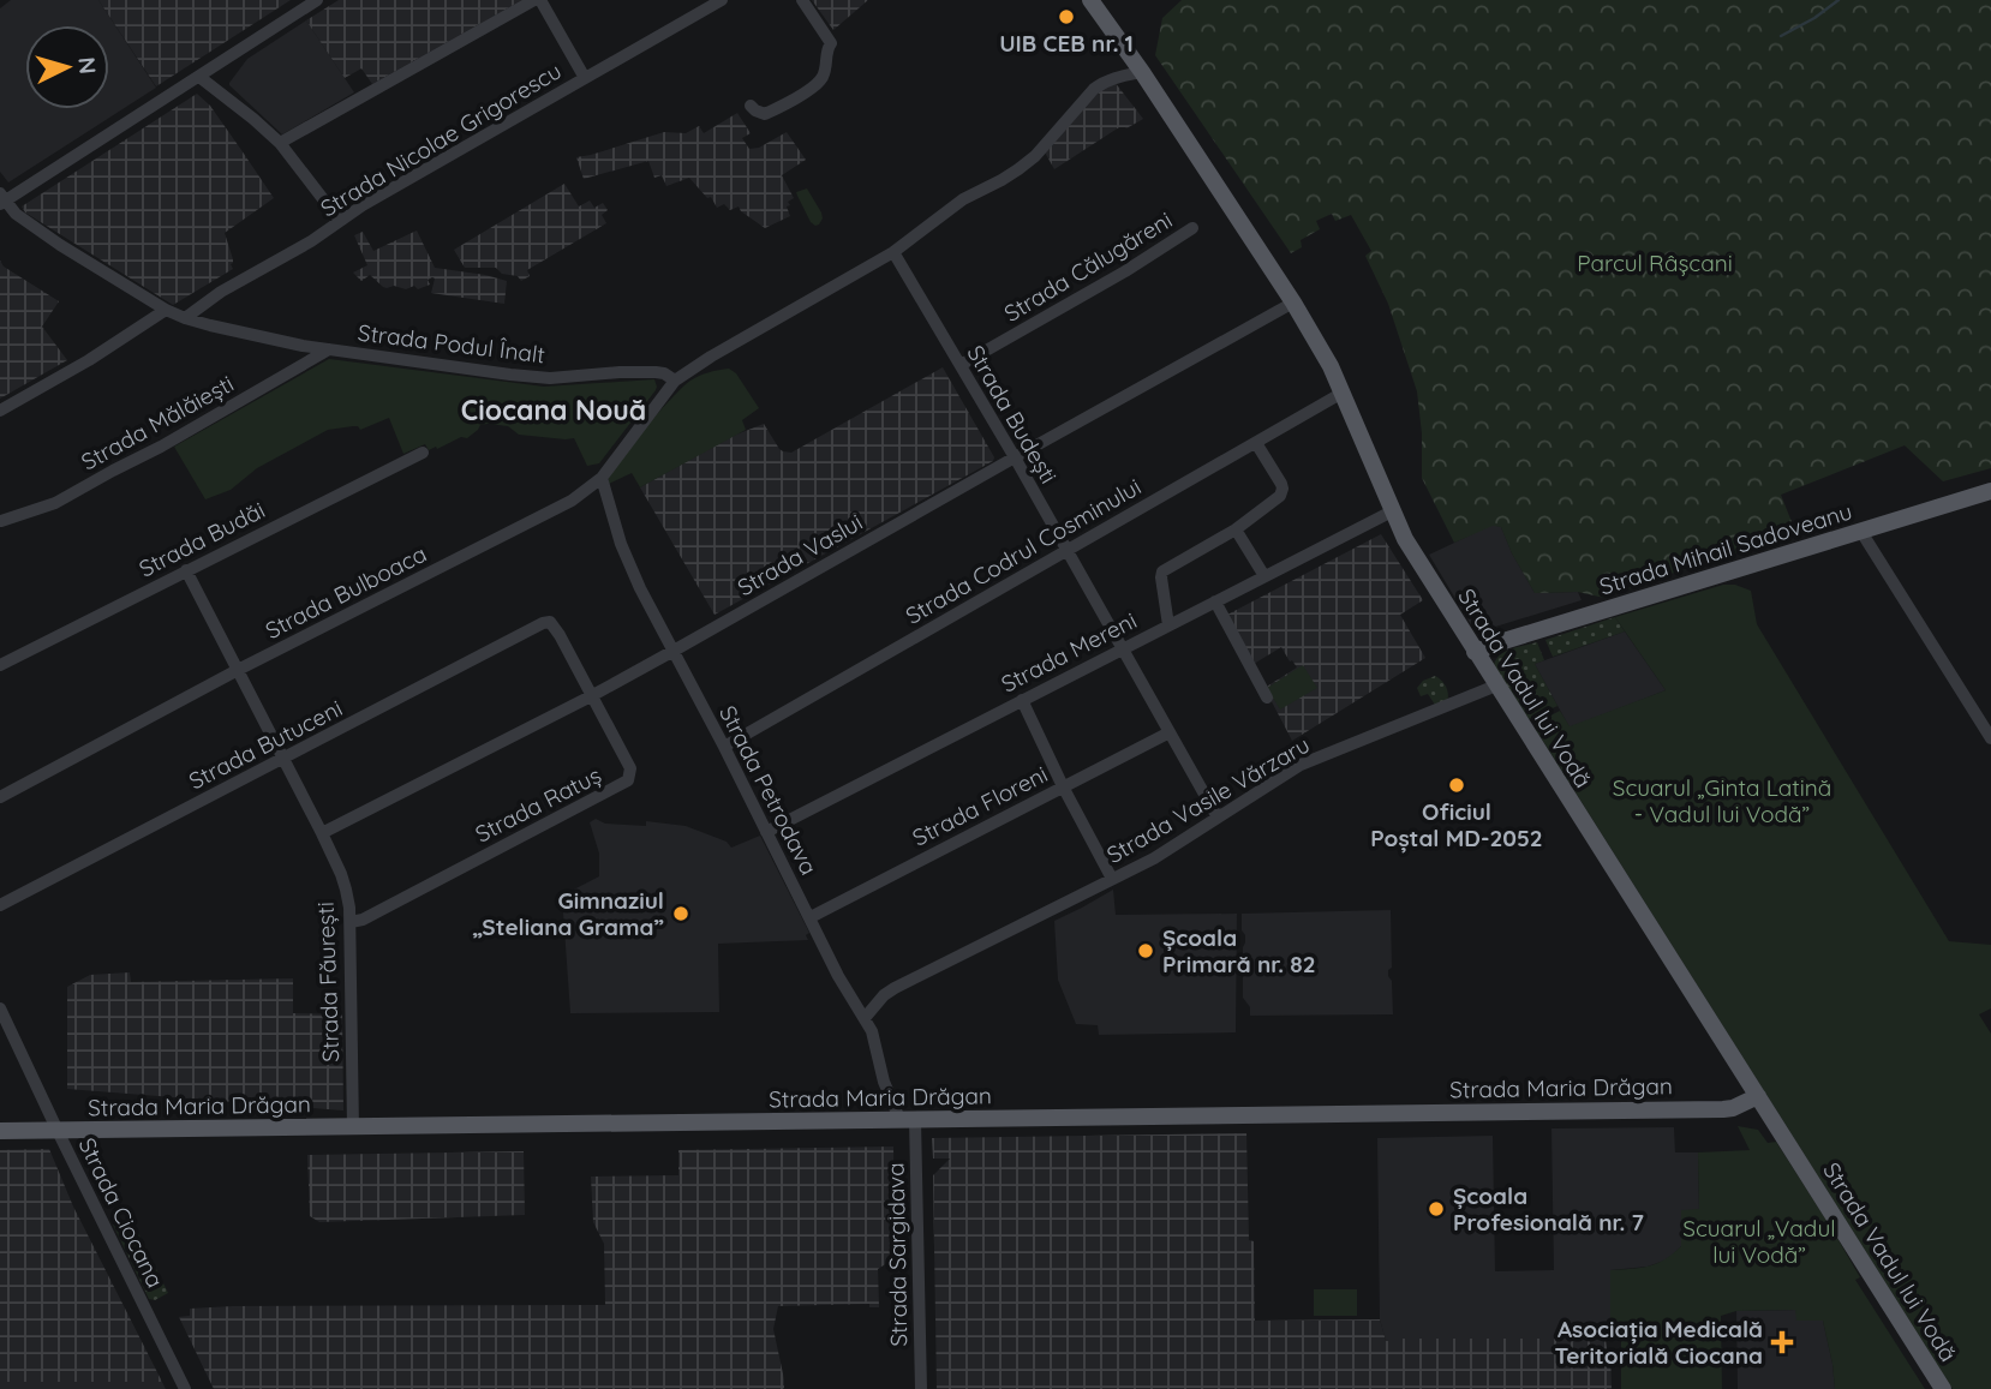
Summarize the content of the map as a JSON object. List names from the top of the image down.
{
  "streets": {
    "main road": ["Strada Mihail Sadoveanu", "Strada Vadul lui Vodă", "Strada Maria Drăgan"],
    "street": [
      "Strada Nicolae Grigorescu",
      "Strada Călugăreni",
      "Strada Podul Înalt",
      "Strada Budești",
      "Strada Mălăiești",
      "Strada Budăi",
      "Strada Codrul Cosminului",
      "Strada Vaslui",
      "Strada Bulboaca",
      "Strada Mereni",
      "Strada Butuceni",
      "Strada Petrodava",
      "Strada Vasile Vărzaru",
      "Strada Ratuș",
      "Strada Floreni",
      "Strada Făurești",
      "Strada Ciocana",
      "Strada Sargidava"
    ]
  },
  "crossings": [
    ["Strada Nicolae Grigorescu", "Strada Podul Înalt"],
    ["Strada Călugăreni", "Strada Budești"],
    ["Strada Podul Înalt", "Strada Mălăiești"],
    ["Strada Podul Înalt", "Strada Bulboaca"],
    ["Strada Budești", "Strada Codrul Cosminului"],
    ["Strada Budești", "Strada Vaslui"],
    ["Strada Budești", "Strada Mereni"],
    ["Strada Budești", "Strada Vasile Vărzaru"],
    ["Strada Budești", "Strada Floreni"],
    ["Strada Budăi", "Strada Făurești"],
    ["Strada Mihail Sadoveanu", "Strada Vadul lui Vodă"],
    ["Strada Codrul Cosminului", "Strada Vadul lui Vodă"],
    ["Strada Codrul Cosminului", "Strada Petrodava"],
    ["Strada Vaslui", "Strada Vadul lui Vodă"],
    ["Strada Vaslui", "Strada Petrodava"],
    ["Strada Vaslui", "Strada Ratuș"],
    ["Strada Vaslui", "Strada Făurești"],
    ["Strada Bulboaca", "Strada Petrodava"],
    ["Strada Bulboaca", "Strada Făurești"],
    ["Strada Mereni", "Strada Vadul lui Vodă"],
    ["Strada Mereni", "Strada Petrodava"],
    ["Strada Vadul lui Vodă", "Strada Vasile Vărzaru"],
    ["Strada Vadul lui Vodă", "Strada Maria Drăgan"],
    ["Strada Butuceni", "Strada Ratuș"],
    ["Strada Butuceni", "Strada Făurești"],
    ["Strada Petrodava", "Strada Vasile Vărzaru"],
    ["Strada Petrodava", "Strada Floreni"],
    ["Strada Petrodava", "Strada Maria Drăgan"],
    ["Strada Petrodava", "Strada Sargidava"],
    ["Strada Ratuș", "Strada Făurești"],
    ["Strada Făurești", "Strada Maria Drăgan"],
    ["Strada Maria Drăgan", "Strada Ciocana"],
    ["Strada Maria Drăgan", "Strada Sargidava"]
  ],
  "districts": ["Ciocana Nouă"],
  "parks": ["Parcul Râșcani", "Scuarul „Ginta Latină - Vadul lui Vodă”", "Scuarul „Vadul lui Vodă”"],
  "places": {
    "other": [
      "UIB CEB nr. 1",
      "Oficiul Poștal MD-2052",
      "Gimnaziul „Steliana Grama”",
      "Școala Primară nr. 82",
      "Școala Profesională nr. 7"
    ],
    "health": ["Asociația Medicală Teritorială Ciocana"]
  },
  "north": "right"
}
